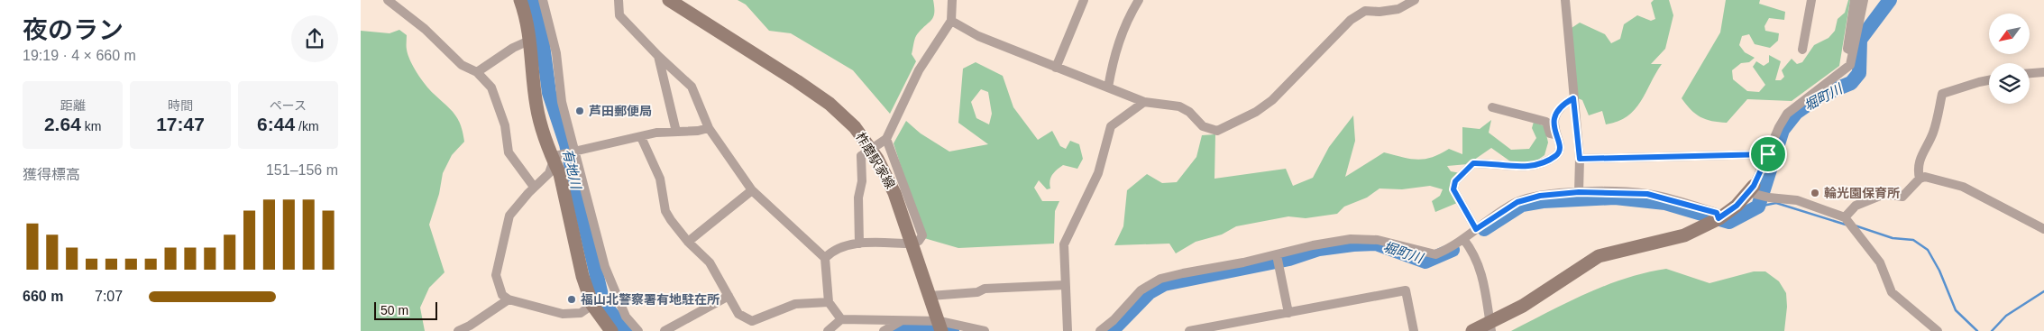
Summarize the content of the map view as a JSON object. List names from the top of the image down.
{
  "streets": {
    "street": ["柞磨駅家線"]
  },
  "water": ["堀町川", "有地川"],
  "places": ["芦田郵便局", "輪光園保育所", "福山北警察署有地駐在所"],
  "scale_bar": "50 m",
  "north": "bottom left",
  "page": {
    "heading": ["夜のラン", "19:19 · 4 × 660 m"],
    "stats": [
      ["距離", "2.64 km"],
      ["時間", "17:47"],
      ["ペース", "6:44 /km"]
    ],
    "chart": ["獲得標高", "151–156 m"],
    "list": [
      {
        "name": "660 m",
        "note": "7:07"
      }
    ],
    "scale": "50 m"
  }
}
